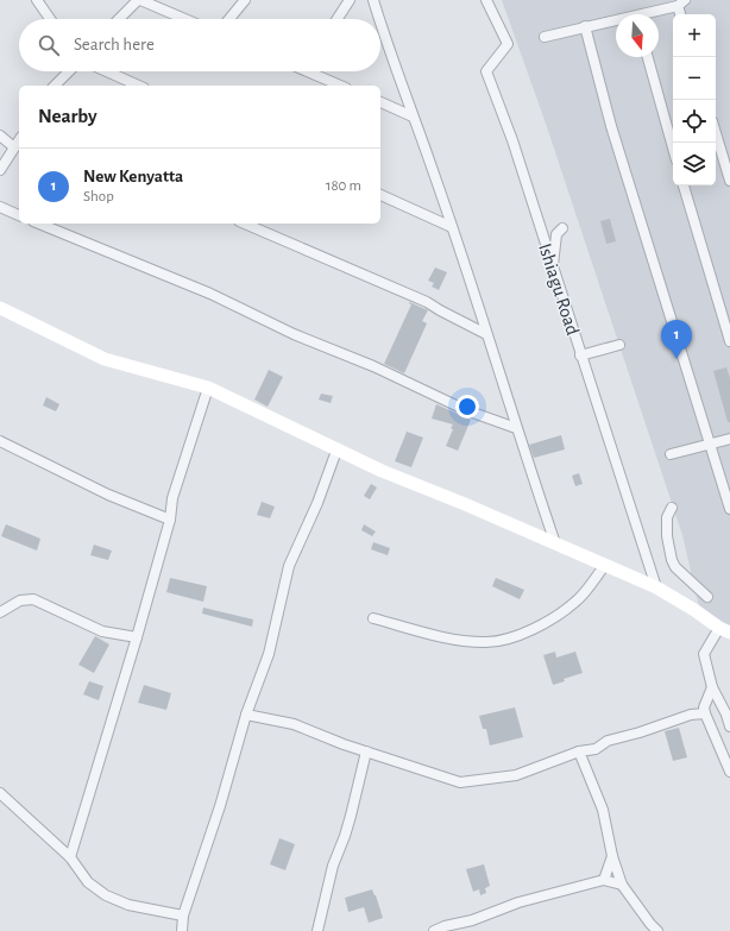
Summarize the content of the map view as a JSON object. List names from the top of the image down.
{
  "streets": {
    "street": ["Ishiagu Road"]
  },
  "north": "bottom",
  "page": {
    "map_buttons": ["+", "−"],
    "search": "Search here",
    "heading": "Nearby",
    "list": [
      {
        "mark": "1",
        "name": "New Kenyatta",
        "note": "Shop",
        "value": "180 m"
      }
    ],
    "pins": "1"
  }
}
